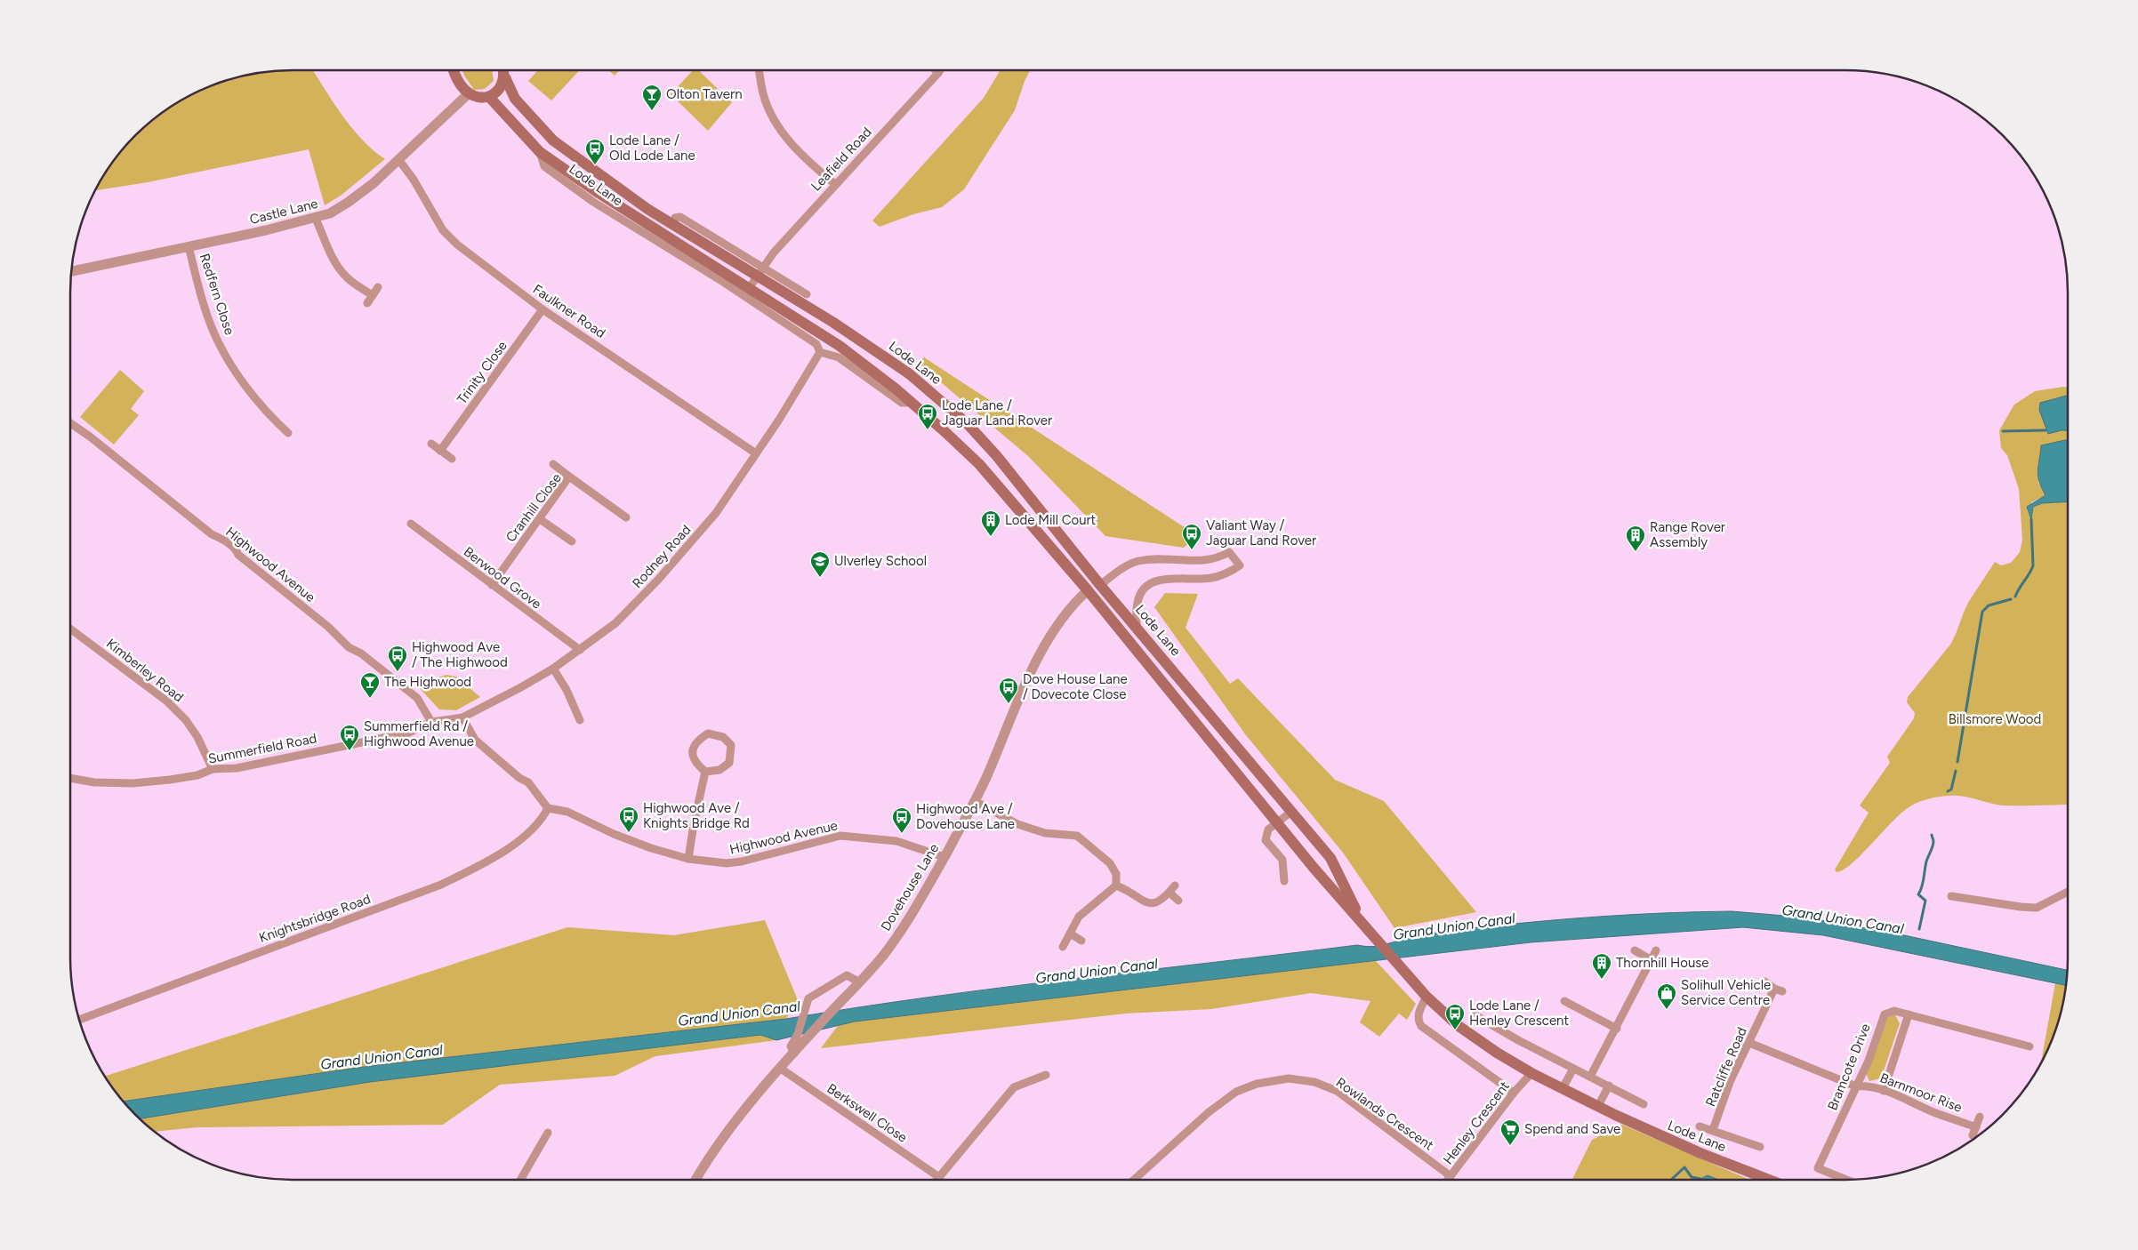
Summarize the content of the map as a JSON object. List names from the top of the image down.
{
  "streets": {
    "main road": ["Lode Lane"],
    "street": [
      "Leafield Road",
      "Castle Lane",
      "Redfern Close",
      "Faulkner Road",
      "Trinity Close",
      "Cranhill Close",
      "Rodney Road",
      "Highwood Avenue",
      "Berwood Grove",
      "Kimberley Road",
      "Summerfield Road",
      "Dovehouse Lane",
      "Knightsbridge Road",
      "Ratcliffe Road",
      "Bramcote Drive",
      "Barnmoor Rise",
      "Berkswell Close",
      "Rowlands Crescent",
      "Henley Crescent"
    ]
  },
  "crossings": [
    ["Leafield Road", "Lode Lane"],
    ["Lode Lane", "Rodney Road"],
    ["Lode Lane", "Dovehouse Lane"],
    ["Lode Lane", "Ratcliffe Road"],
    ["Lode Lane", "Henley Crescent"],
    ["Castle Lane", "Redfern Close"],
    ["Castle Lane", "Faulkner Road"],
    ["Faulkner Road", "Trinity Close"],
    ["Faulkner Road", "Rodney Road"],
    ["Cranhill Close", "Berwood Grove"],
    ["Rodney Road", "Berwood Grove"],
    ["Rodney Road", "Summerfield Road"],
    ["Highwood Avenue", "Summerfield Road"],
    ["Highwood Avenue", "Dovehouse Lane"],
    ["Highwood Avenue", "Knightsbridge Road"],
    ["Kimberley Road", "Summerfield Road"],
    ["Dovehouse Lane", "Berkswell Close"],
    ["Ratcliffe Road", "Barnmoor Rise"],
    ["Bramcote Drive", "Barnmoor Rise"],
    ["Rowlands Crescent", "Henley Crescent"]
  ],
  "water": ["Grand Union Canal"],
  "parks": ["Billsmore Wood"],
  "places": {
    "bar": ["Olton Tavern", "The Highwood"],
    "bus stop": [
      "Lode Lane / Old Lode Lane",
      "Lode Lane / Jaguar Land Rover",
      "Valiant Way / Jaguar Land Rover",
      "Highwood Ave / The Highwood",
      "Dove House Lane / Dovecote Close",
      "Summerfield Rd / Highwood Avenue",
      "Highwood Ave / Knights Bridge Rd",
      "Highwood Ave / Dovehouse Lane",
      "Lode Lane / Henley Crescent"
    ],
    "building": ["Lode Mill Court", "Range Rover Assembly", "Thornhill House"],
    "school or university": ["Ulverley School"],
    "shop": ["Solihull Vehicle Service Centre"],
    "supermarket": ["Spend and Save"]
  }
}
